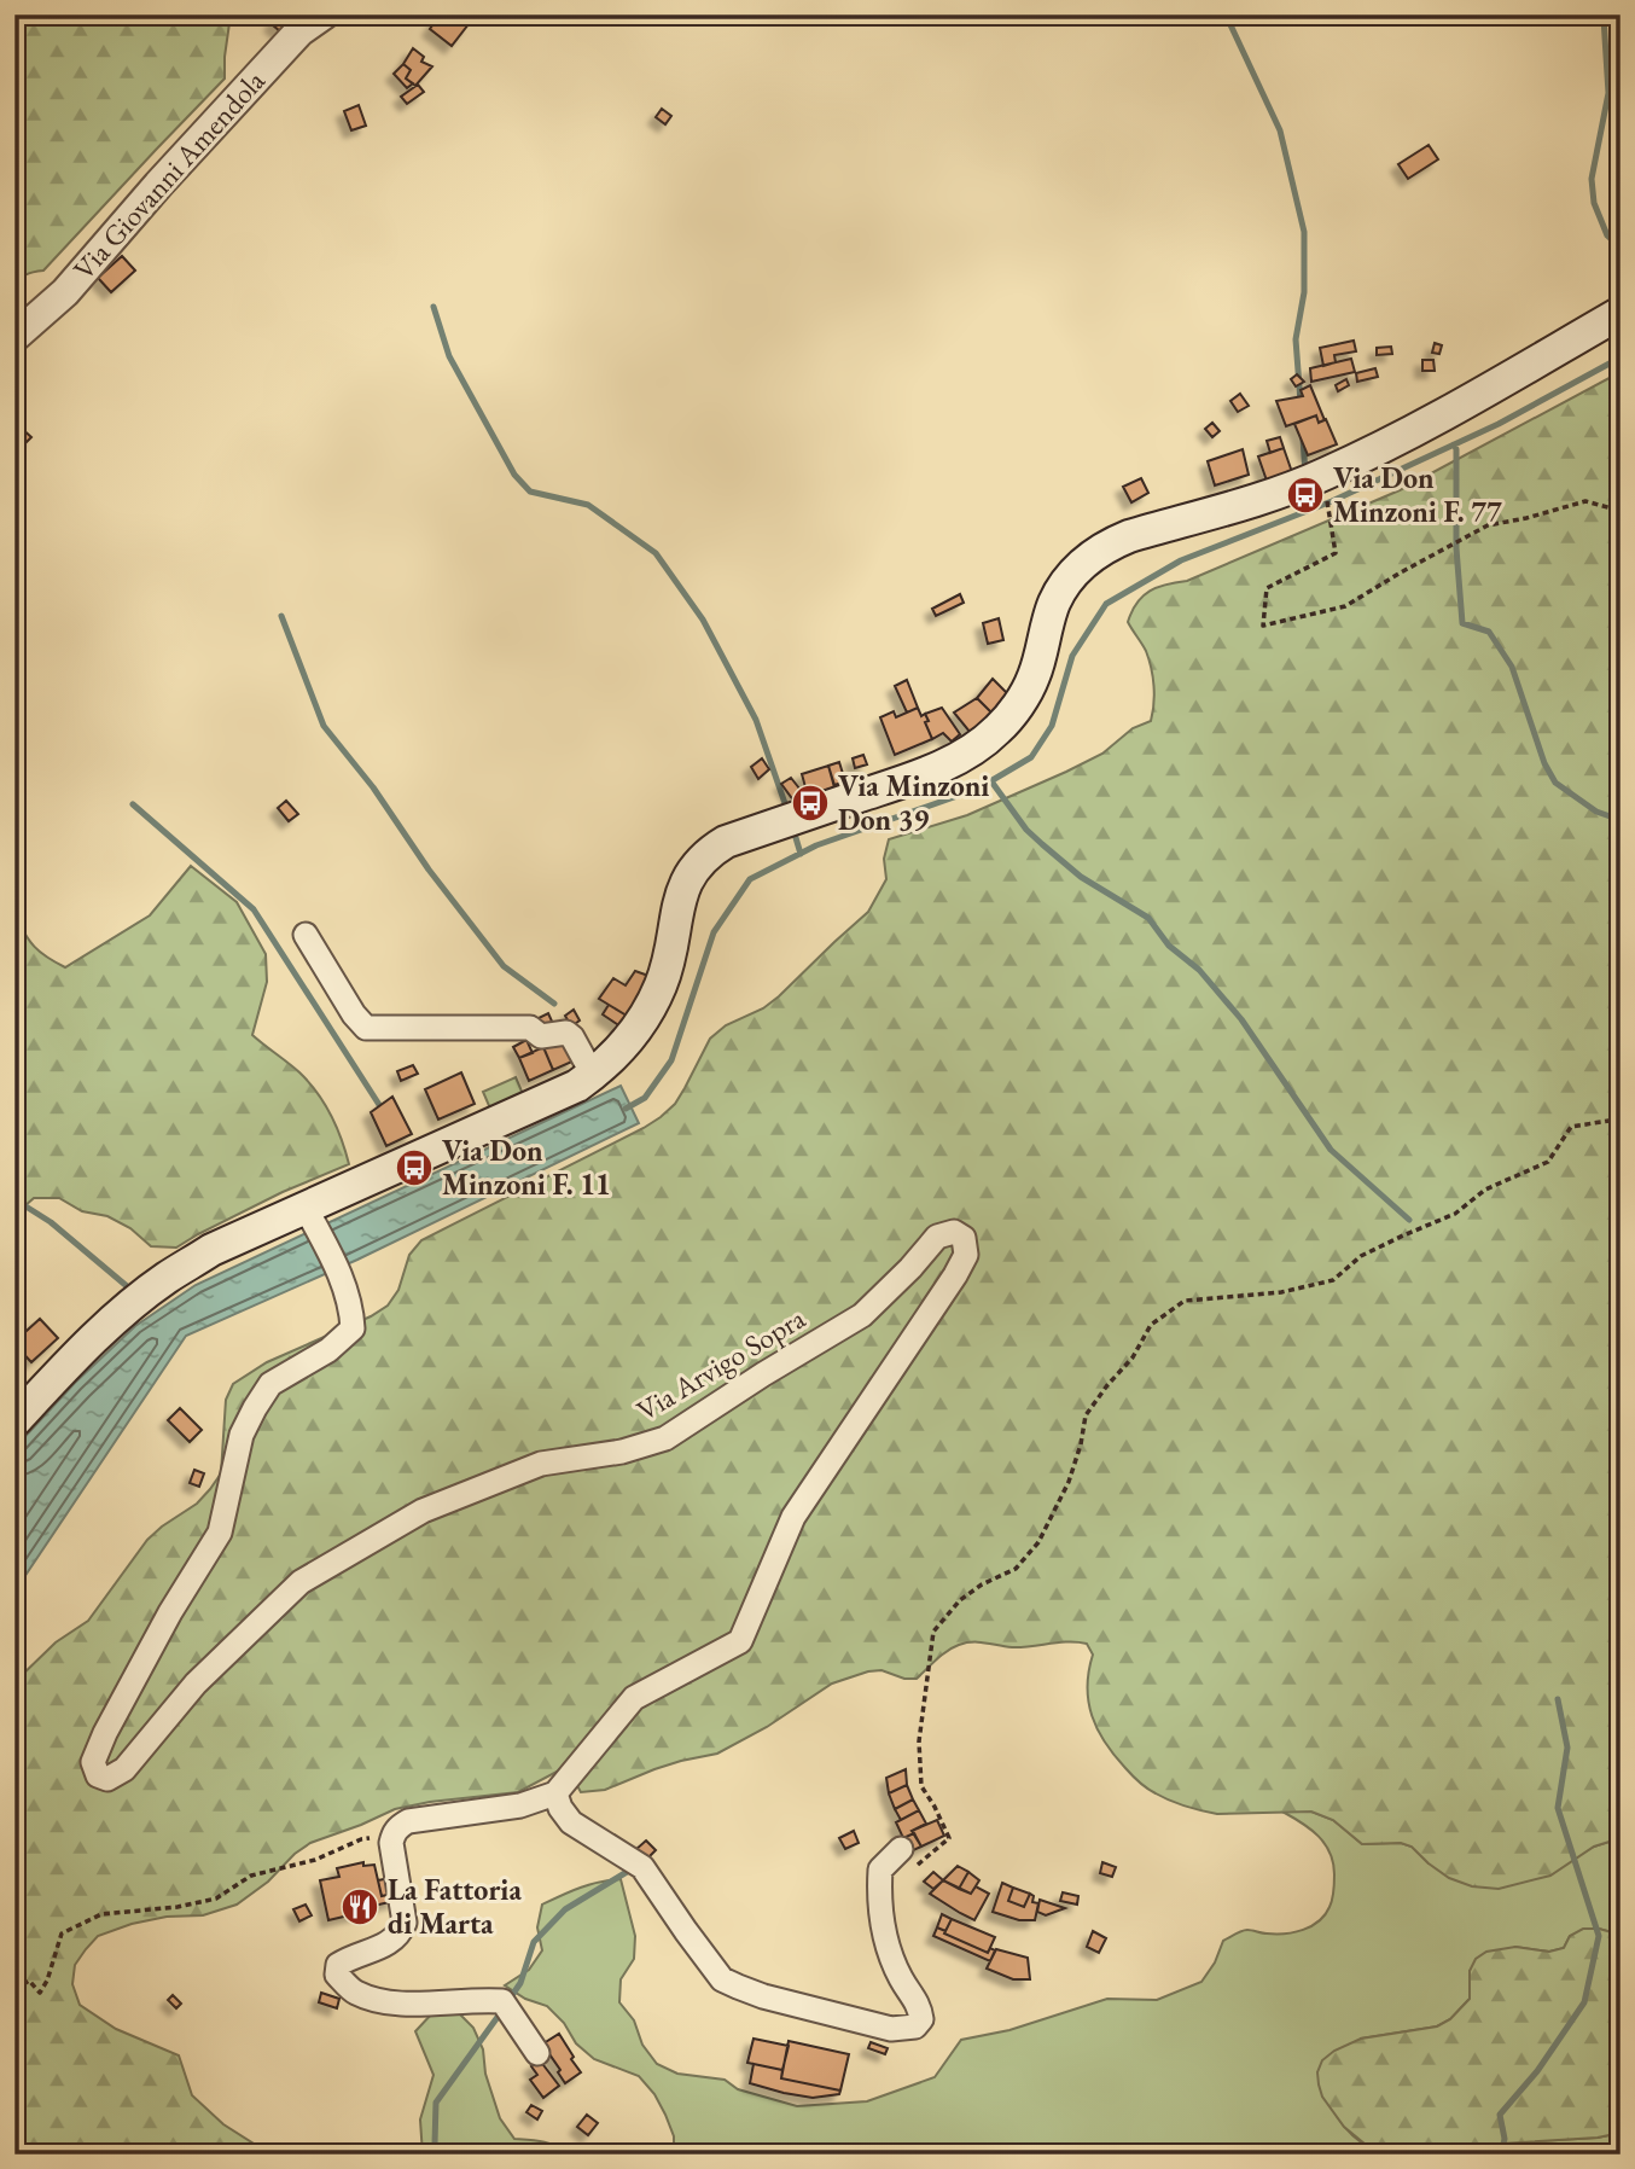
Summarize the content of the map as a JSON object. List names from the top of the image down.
{
  "streets": {
    "street": ["Via Giovanni Amendola", "Via Arvigo Sopra"]
  },
  "places": {
    "bus stop": ["Via Don Minzoni F. 77", "Via Minzoni Don 39", "Via Don Minzoni F. 11"],
    "restaurant": ["La Fattoria di Marta"]
  }
}
